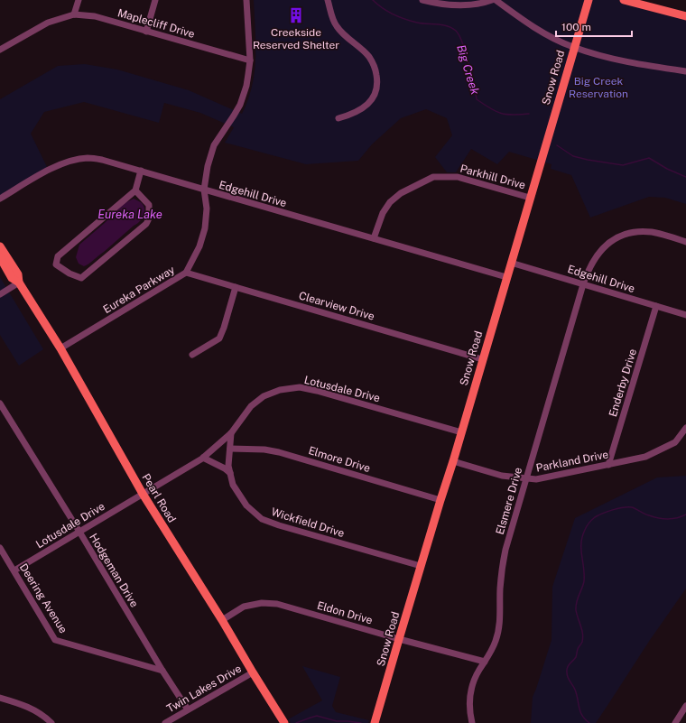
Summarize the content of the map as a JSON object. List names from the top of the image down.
{
  "streets": {
    "main road": ["Snow Road", "Pearl Road"],
    "street": [
      "Maplecliff Drive",
      "Parkhill Drive",
      "Edgehill Drive",
      "Eureka Parkway",
      "Clearview Drive",
      "Enderby Drive",
      "Lotusdale Drive",
      "Elmore Drive",
      "Parkland Drive",
      "Elsmere Drive",
      "Wickfield Drive",
      "Hodgeman Drive",
      "Deering Avenue",
      "Eldon Drive",
      "Twin Lakes Drive"
    ]
  },
  "crossings": [
    ["Maplecliff Drive", "Eureka Parkway"],
    ["Snow Road", "Parkhill Drive"],
    ["Snow Road", "Edgehill Drive"],
    ["Snow Road", "Clearview Drive"],
    ["Snow Road", "Lotusdale Drive"],
    ["Snow Road", "Elmore Drive"],
    ["Snow Road", "Parkland Drive"],
    ["Snow Road", "Wickfield Drive"],
    ["Snow Road", "Eldon Drive"],
    ["Parkhill Drive", "Edgehill Drive"],
    ["Edgehill Drive", "Eureka Parkway"],
    ["Edgehill Drive", "Enderby Drive"],
    ["Edgehill Drive", "Elsmere Drive"],
    ["Eureka Parkway", "Clearview Drive"],
    ["Eureka Parkway", "Pearl Road"],
    ["Enderby Drive", "Parkland Drive"],
    ["Lotusdale Drive", "Pearl Road"],
    ["Lotusdale Drive", "Wickfield Drive"],
    ["Lotusdale Drive", "Hodgeman Drive"],
    ["Lotusdale Drive", "Deering Avenue"],
    ["Elmore Drive", "Wickfield Drive"],
    ["Parkland Drive", "Elsmere Drive"],
    ["Pearl Road", "Eldon Drive"],
    ["Pearl Road", "Twin Lakes Drive"],
    ["Elsmere Drive", "Eldon Drive"],
    ["Hodgeman Drive", "Deering Avenue"],
    ["Hodgeman Drive", "Twin Lakes Drive"]
  ],
  "water": ["Big Creek", "Eureka Lake"],
  "parks": ["Big Creek Reservation"],
  "places": {
    "building": ["Creekside Reserved Shelter"]
  },
  "scale_bar": "100 m"
}
